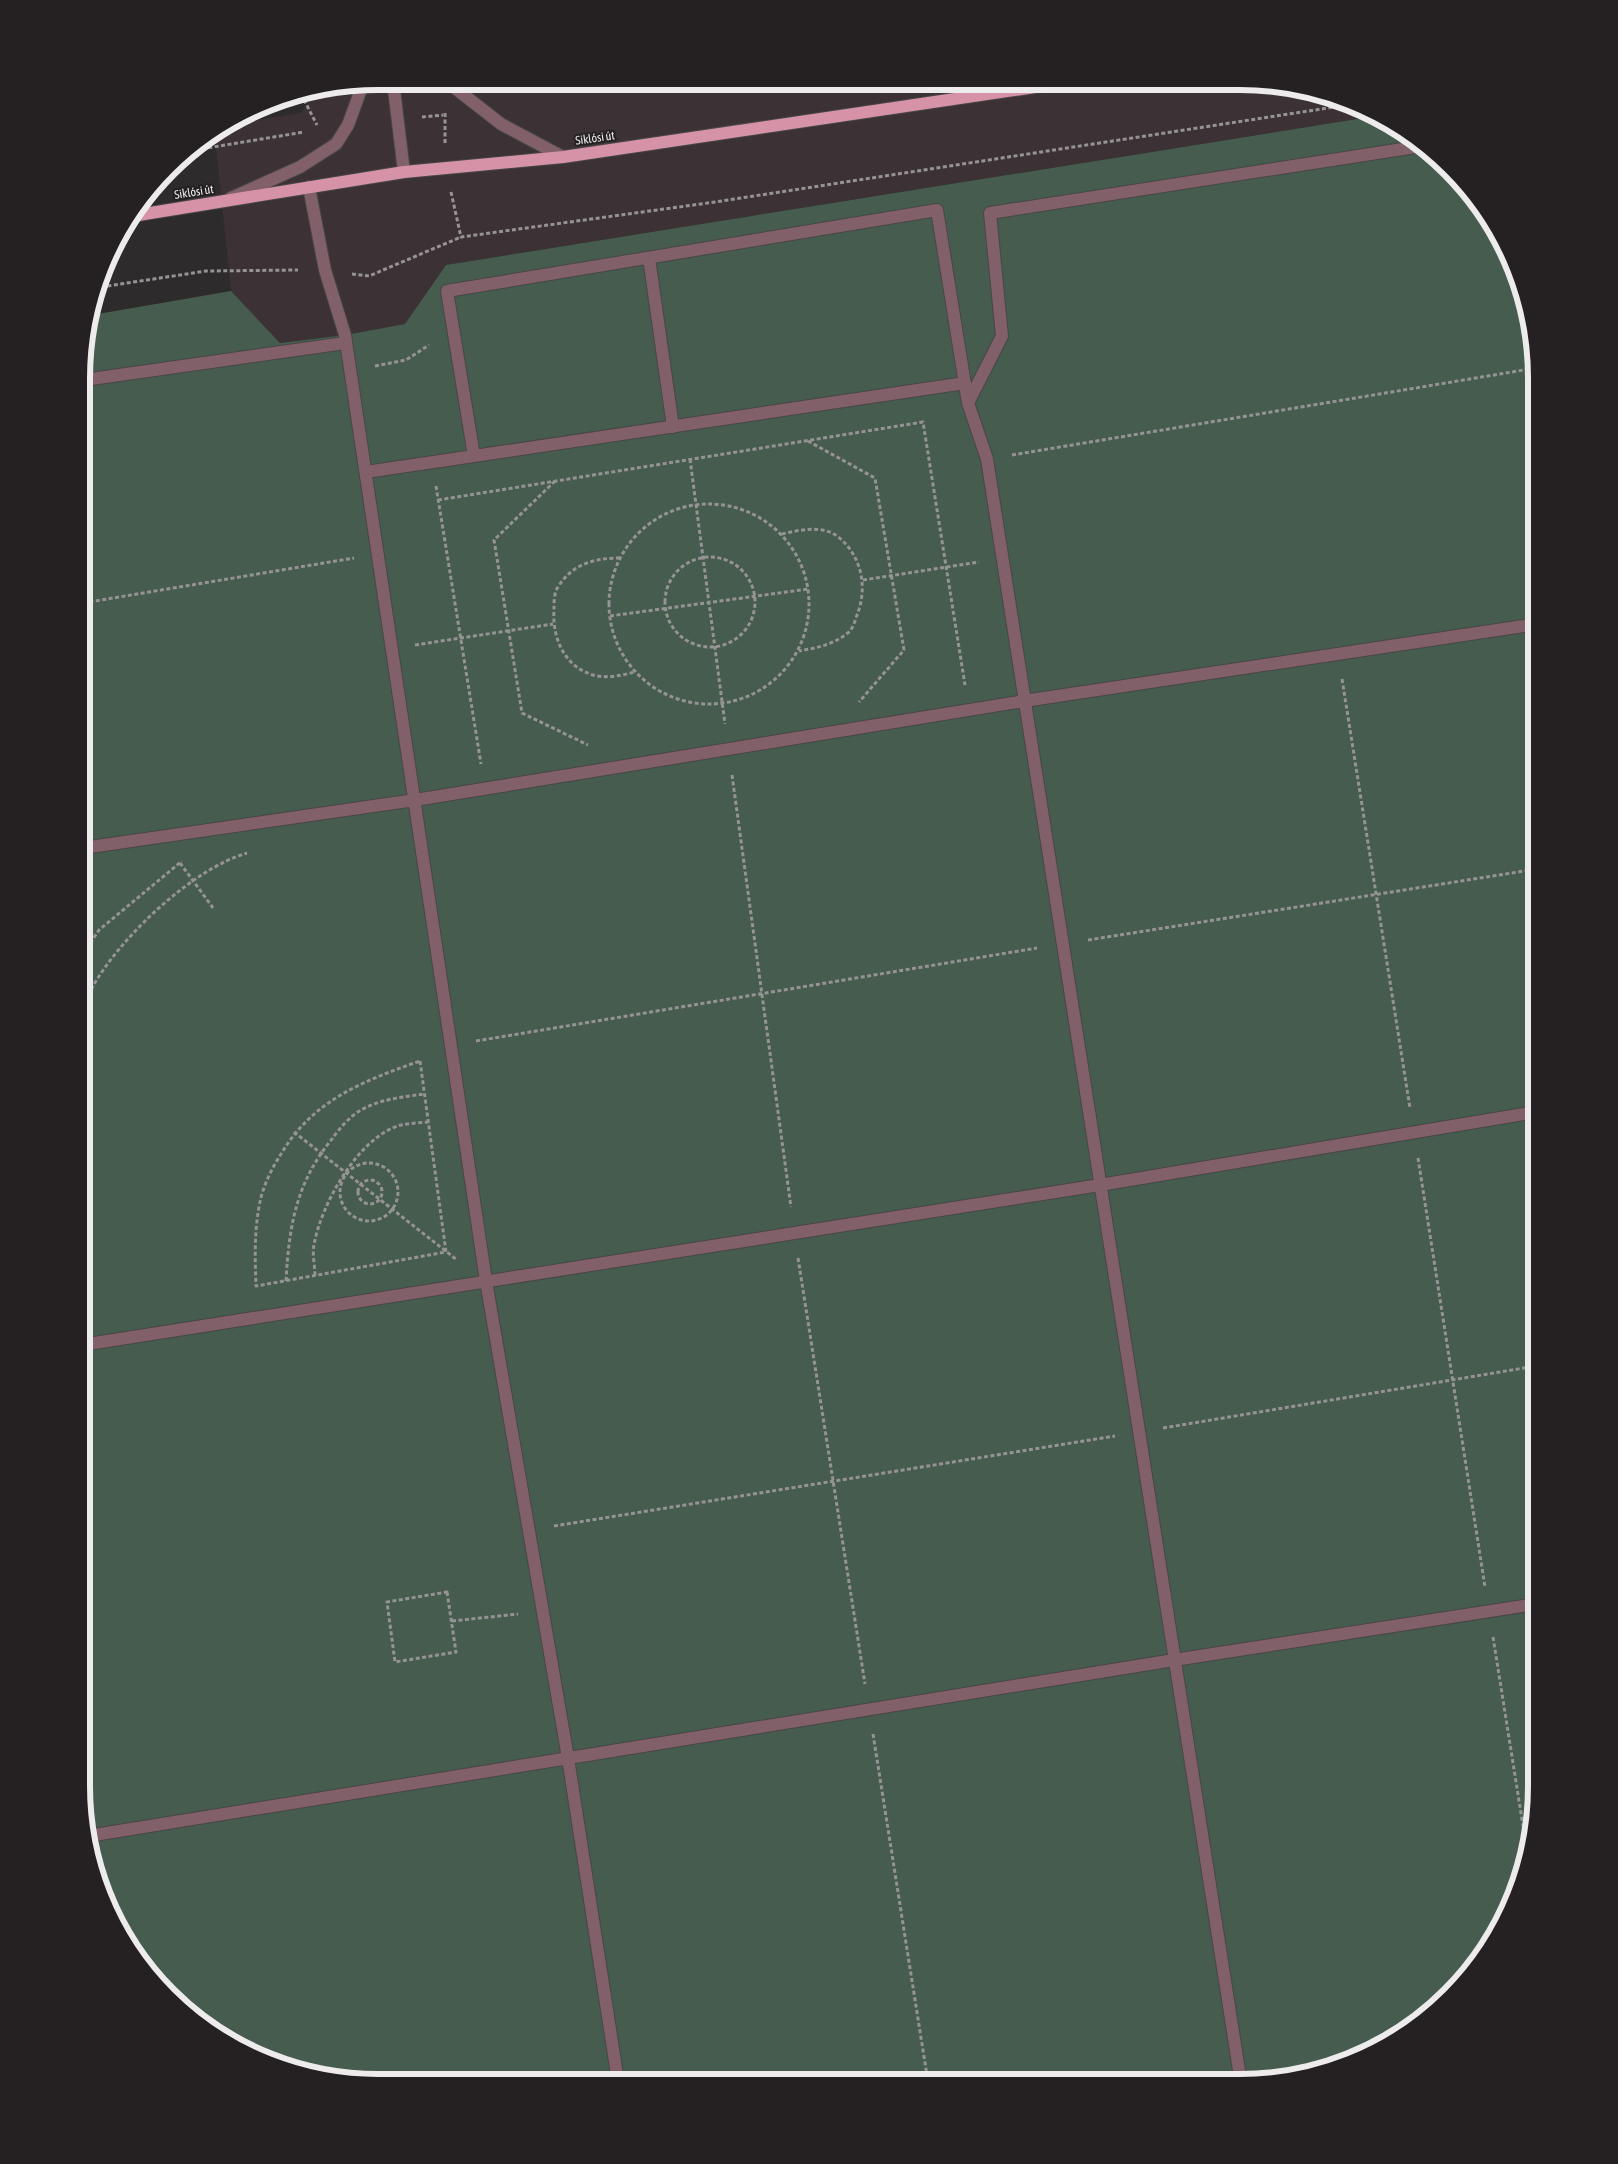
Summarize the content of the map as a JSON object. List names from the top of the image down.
{
  "streets": {
    "main road": ["Siklósi út"]
  }
}
